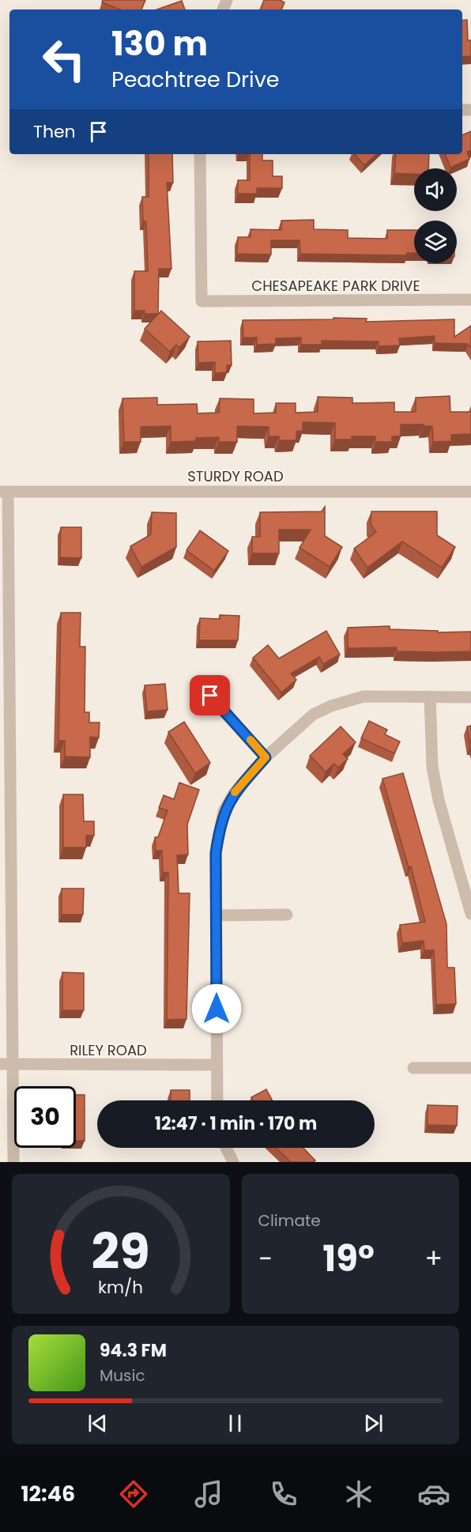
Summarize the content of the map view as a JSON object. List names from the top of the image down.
{
  "streets": {
    "street": ["CHESAPEAKE PARK DRIVE", "STURDY ROAD", "RILEY ROAD"]
  },
  "page": {
    "turn": ["130 m", "Peachtree Drive"],
    "then": "Then",
    "limit": "30",
    "trip": "12:47 · 1 min · 170 m",
    "tile": "Climate",
    "heat": ["−", "19°", "+"],
    "song": ["94.3 FM", "Music"],
    "tabs": "12:46",
    "gauge": ["29", "km/h"]
  }
}
